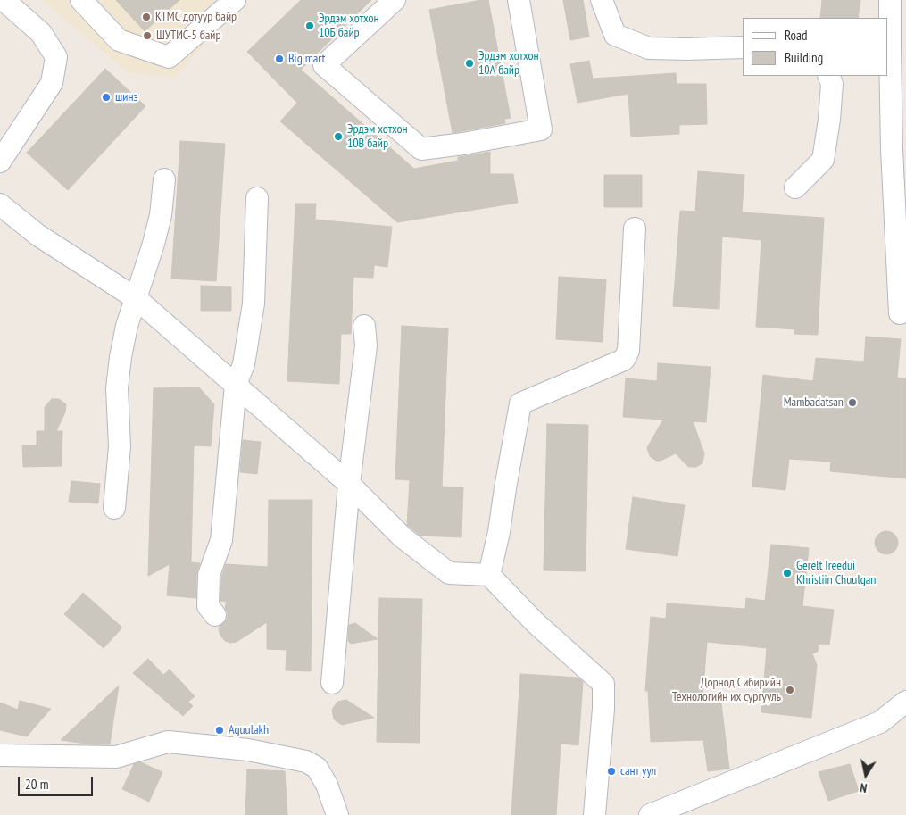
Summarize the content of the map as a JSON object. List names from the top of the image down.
{
  "places": [
    "KTMC дотуур байр",
    "Эрдэм хотхон 10Б байр",
    "ШУТИС-5 байр",
    "Big mart",
    "Эрдэм хотхон 10А байр",
    "шинэ",
    "Эрдэм хотхон 10В байр",
    "Mambadatsan",
    "Gerelt Ireedui Khristiin Chuulgan",
    "Дорнод Сибирийн Технологийн их сургууль",
    "Aguulakh",
    "сант уул"
  ],
  "legend": ["Road", "Building"],
  "scale_bar": "20 m",
  "north": "bottom"
}
